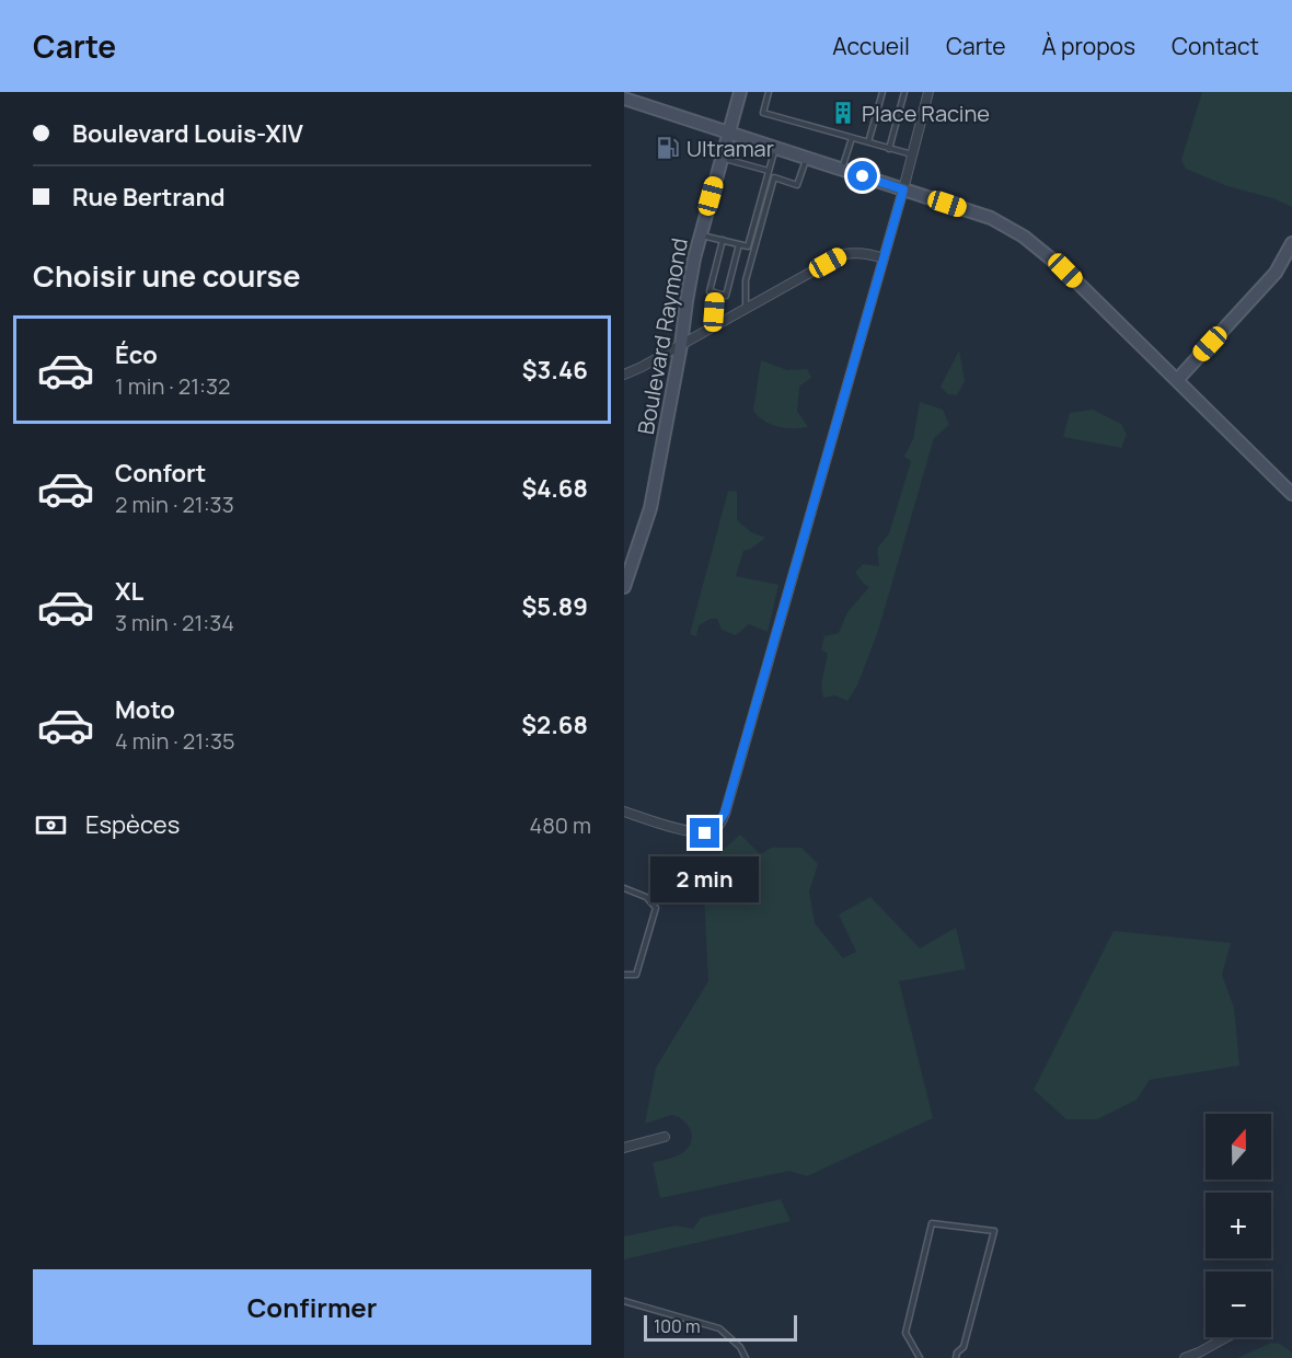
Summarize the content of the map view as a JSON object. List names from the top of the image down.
{
  "streets": {
    "main road": ["Boulevard Raymond"]
  },
  "places": {
    "building": ["Place Racine"],
    "fuel station": ["Ultramar"]
  },
  "scale_bar": "100 m",
  "north": "top",
  "page": {
    "header": "Carte",
    "nav": [
      "Accueil",
      "Carte",
      "À propos",
      "Contact"
    ],
    "banner": ["Boulevard Louis-XIV", "Rue Bertrand"],
    "heading": "Choisir une course",
    "list": [
      {
        "name": "Éco",
        "note": "1 min · 21:32",
        "value": "$3.46"
      },
      {
        "name": "Confort",
        "note": "2 min · 21:33",
        "value": "$4.68"
      },
      {
        "name": "XL",
        "note": "3 min · 21:34",
        "value": "$5.89"
      },
      {
        "name": "Moto",
        "note": "4 min · 21:35",
        "value": "$2.68"
      }
    ],
    "pay": ["Espèces", "480 m"],
    "bubble": "2 min",
    "map_buttons": ["+", "−"],
    "buttons": "Confirmer",
    "scale": "100 m"
  }
}
